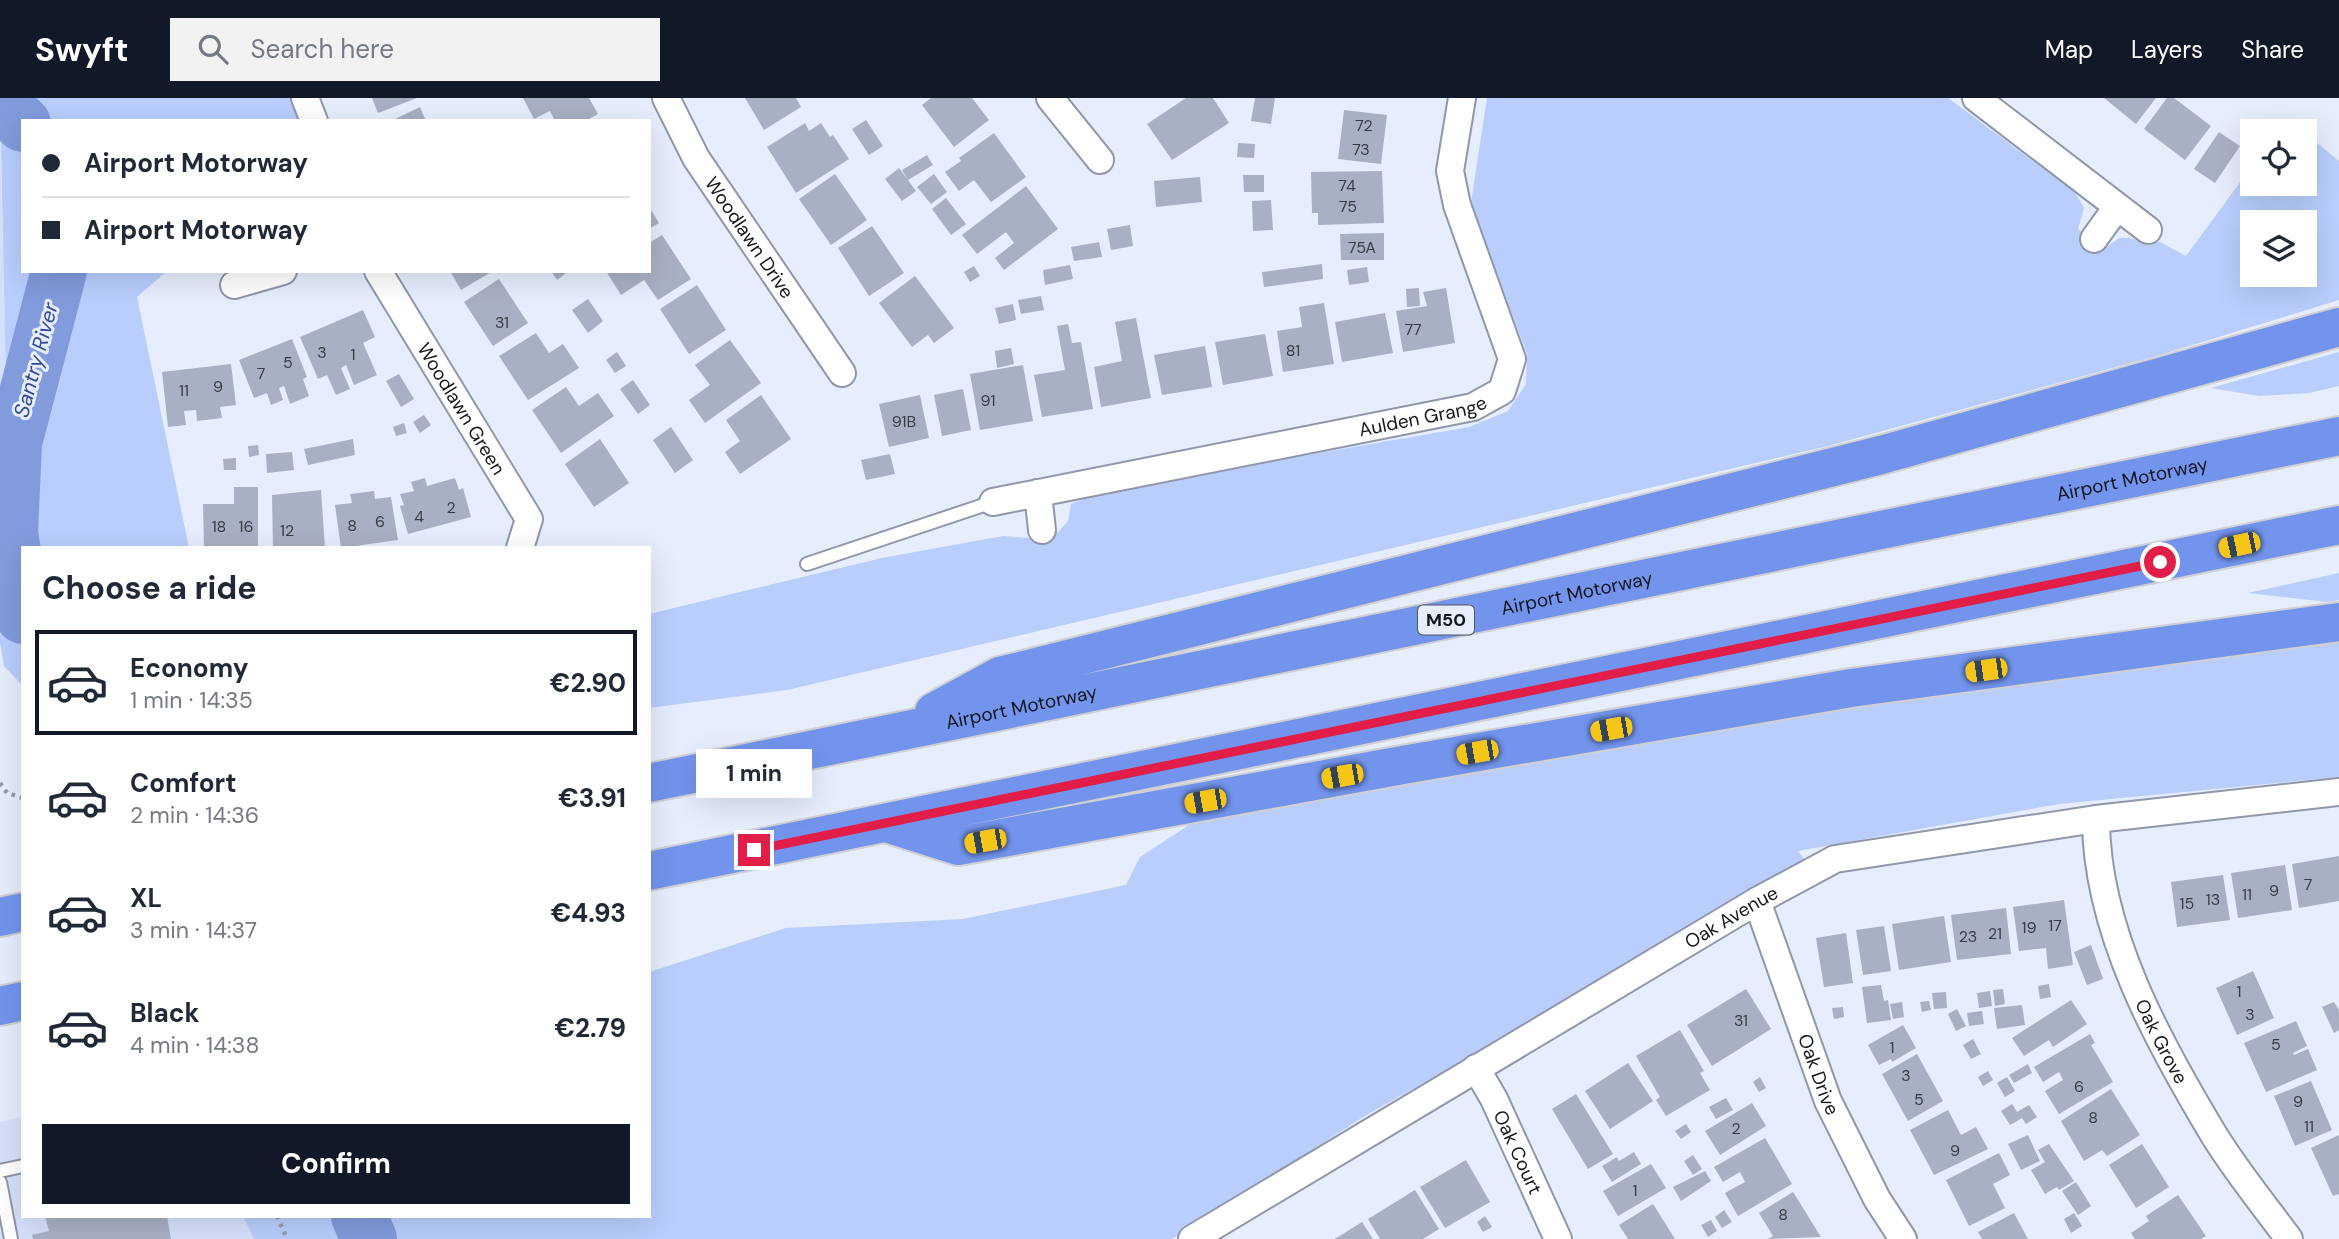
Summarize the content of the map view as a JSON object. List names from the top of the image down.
{
  "streets": {
    "highway": ["Airport Motorway", "M50"],
    "street": [
      "Woodlawn Drive",
      "Woodlawn Green",
      "Aulden Grange",
      "Oak Avenue",
      "Oak Grove",
      "Oak Drive",
      "Oak Court"
    ]
  },
  "crossings": [
    ["Oak Avenue", "Oak Grove"],
    ["Oak Avenue", "Oak Drive"],
    ["Oak Avenue", "Oak Court"]
  ],
  "water": ["Santry River"],
  "house_numbers": [
    "72",
    "73",
    "74",
    "75",
    "75A",
    "31",
    "77",
    "81",
    "3",
    "1",
    "5",
    "7",
    "9",
    "11",
    "91",
    "91B",
    "2",
    "4",
    "6",
    "8",
    "18",
    "16",
    "12",
    "7",
    "9",
    "11",
    "13",
    "15",
    "17",
    "19",
    "21",
    "23",
    "1",
    "3",
    "31",
    "5",
    "1",
    "3",
    "6",
    "5",
    "9",
    "8",
    "11",
    "2",
    "9",
    "1",
    "8"
  ],
  "page": {
    "header": "Swyft",
    "search": "Search here",
    "nav": ["Map", "Layers", "Share"],
    "banner": ["Airport Motorway", "Airport Motorway"],
    "heading": "Choose a ride",
    "list": [
      {
        "name": "Economy",
        "note": "1 min · 14:35",
        "value": "€2.90"
      },
      {
        "name": "Comfort",
        "note": "2 min · 14:36",
        "value": "€3.91"
      },
      {
        "name": "XL",
        "note": "3 min · 14:37",
        "value": "€4.93"
      },
      {
        "name": "Black",
        "note": "4 min · 14:38",
        "value": "€2.79"
      }
    ],
    "bubble": "1 min",
    "buttons": "Confirm"
  }
}
